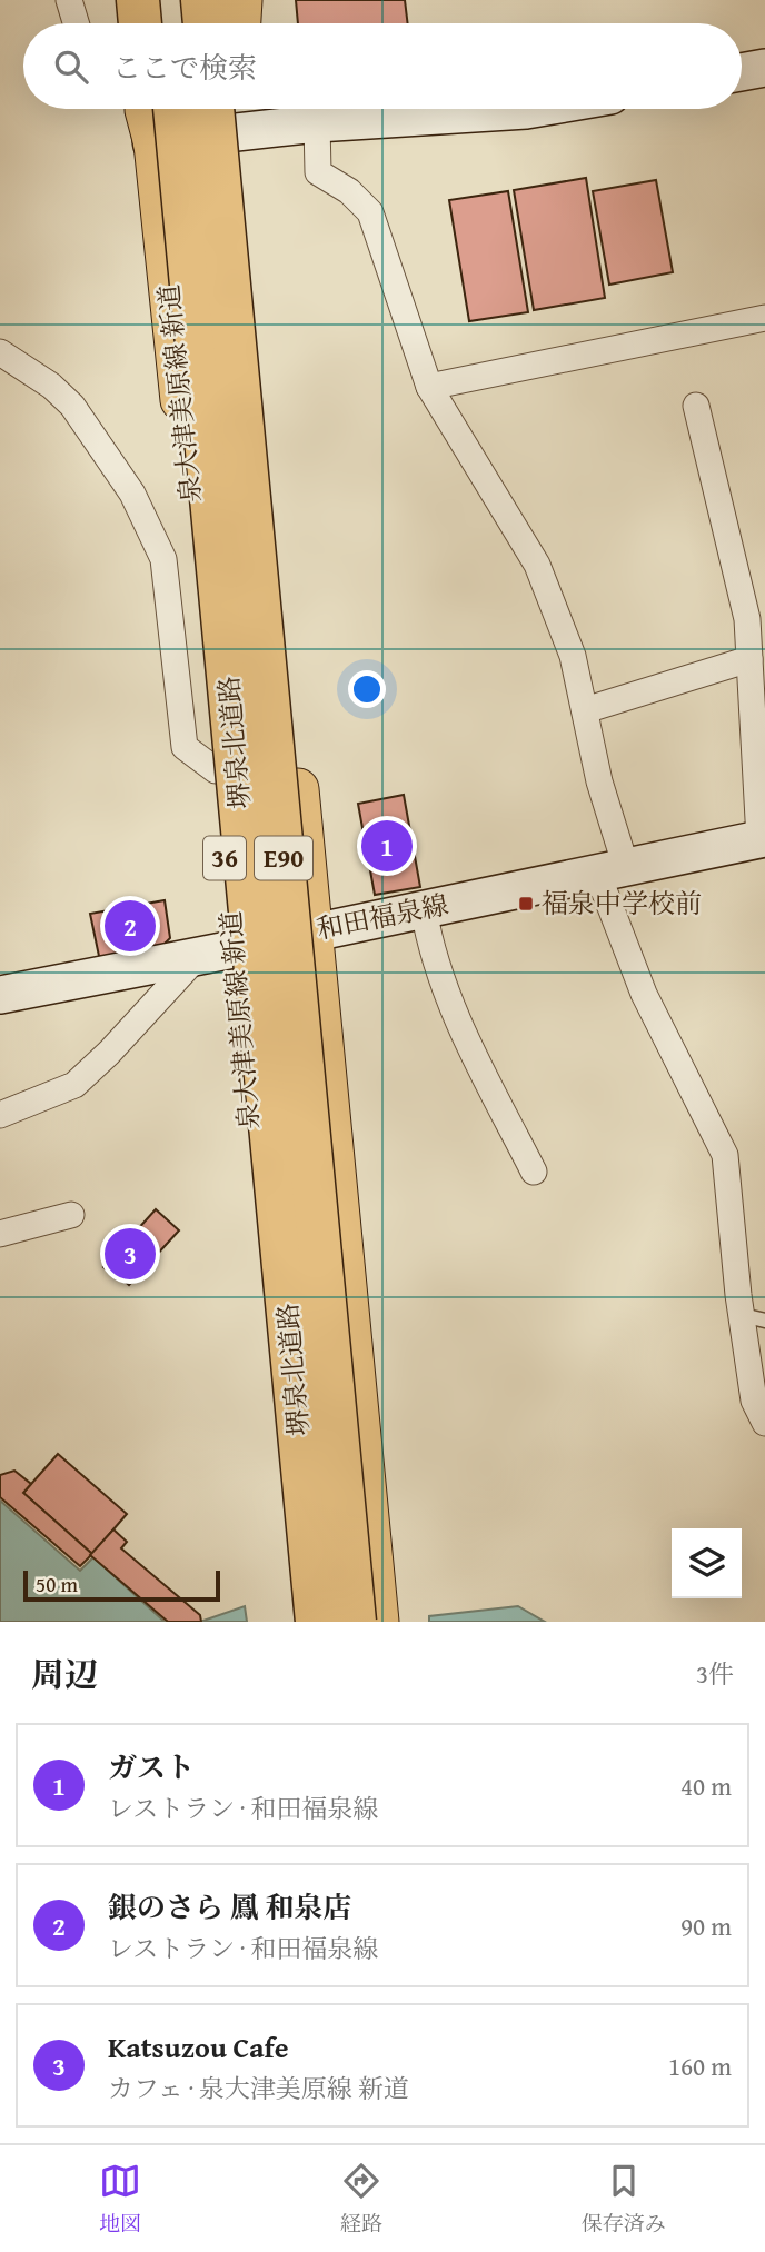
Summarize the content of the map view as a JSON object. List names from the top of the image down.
{
  "streets": {
    "highway": ["堺泉北道路", "E90"],
    "main road": ["泉大津美原線 新道", "36", "和田福泉線"]
  },
  "crossings": [
    ["泉大津美原線 新道", "和田福泉線"]
  ],
  "places": {
    "transit": ["福泉中学校前"]
  },
  "scale_bar": "50 m",
  "page": {
    "search": "ここで検索",
    "pins": ["1", "2", "3"],
    "scale": "50 m",
    "heading": ["周辺", "3件"],
    "list": [
      {
        "mark": "1",
        "name": "ガスト",
        "note": "レストラン · 和田福泉線",
        "value": "40 m"
      },
      {
        "mark": "2",
        "name": "銀のさら 鳳 和泉店",
        "note": "レストラン · 和田福泉線",
        "value": "90 m"
      },
      {
        "mark": "3",
        "name": "Katsuzou Cafe",
        "note": "カフェ · 泉大津美原線 新道",
        "value": "160 m"
      }
    ],
    "nav": ["地図", "経路", "保存済み"]
  }
}
